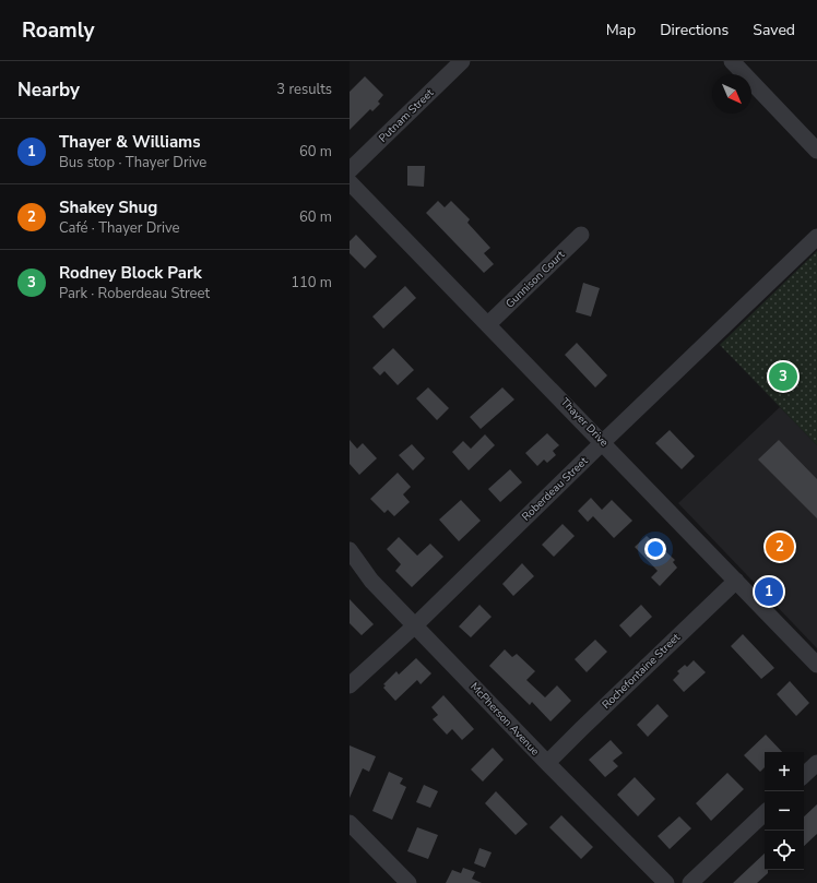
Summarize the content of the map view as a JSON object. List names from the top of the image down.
{
  "streets": {
    "street": [
      "Putnam Street",
      "Gunnison Court",
      "Thayer Drive",
      "Roberdeau Street",
      "Rochefontaine Street",
      "McPherson Avenue"
    ]
  },
  "crossings": [
    ["Gunnison Court", "Thayer Drive"],
    ["Thayer Drive", "Roberdeau Street"],
    ["Thayer Drive", "Rochefontaine Street"],
    ["Roberdeau Street", "McPherson Avenue"],
    ["Rochefontaine Street", "McPherson Avenue"]
  ],
  "north": "bottom right",
  "page": {
    "header": "Roamly",
    "nav": ["Map", "Directions", "Saved"],
    "heading": ["Nearby", "3 results"],
    "list": [
      {
        "mark": "1",
        "name": "Thayer & Williams",
        "note": "Bus stop · Thayer Drive",
        "value": "60 m"
      },
      {
        "mark": "2",
        "name": "Shakey Shug",
        "note": "Café · Thayer Drive",
        "value": "60 m"
      },
      {
        "mark": "3",
        "name": "Rodney Block Park",
        "note": "Park · Roberdeau Street",
        "value": "110 m"
      }
    ],
    "pins": ["3", "2", "1"],
    "map_buttons": ["+", "−"]
  }
}
